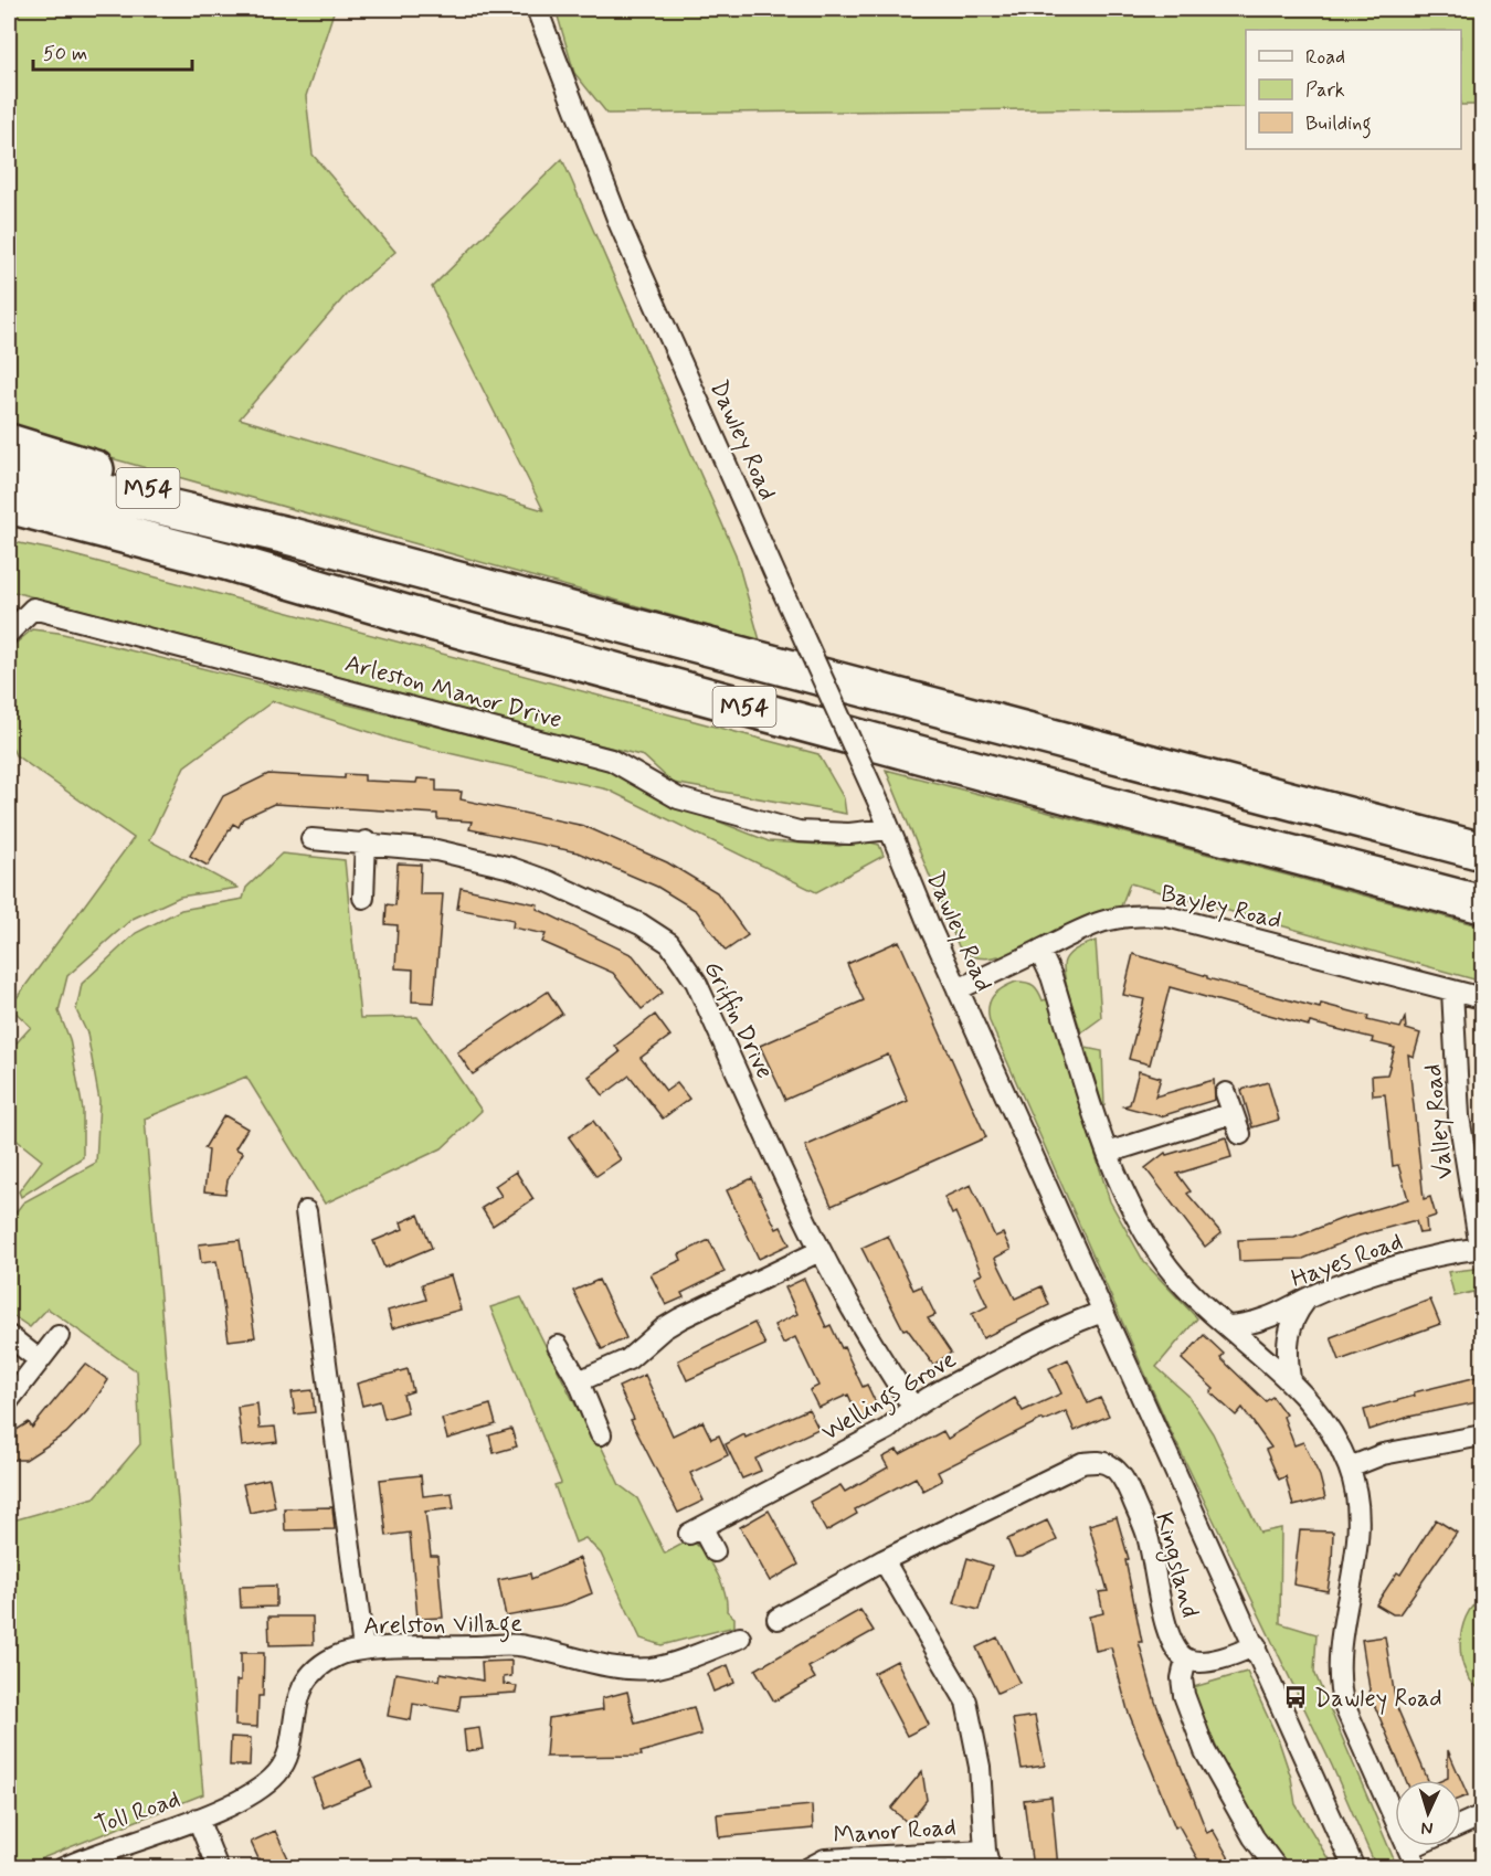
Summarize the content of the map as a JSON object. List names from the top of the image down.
{
  "streets": {
    "highway": ["M54"],
    "street": [
      "Dawley Road",
      "Arleston Manor Drive",
      "Bayley Road",
      "Griffin Drive",
      "Valley Road",
      "Hayes Road",
      "Wellings Grove",
      "Kingsland",
      "Arelston Village",
      "Toll Road",
      "Manor Road"
    ]
  },
  "crossings": [
    ["Dawley Road", "Arleston Manor Drive"],
    ["Dawley Road", "Bayley Road"],
    ["Dawley Road", "Wellings Grove"],
    ["Bayley Road", "Valley Road"],
    ["Griffin Drive", "Wellings Grove"],
    ["Valley Road", "Hayes Road"],
    ["Arelston Village", "Toll Road"]
  ],
  "places": {
    "bus stop": ["Dawley Road"]
  },
  "legend": ["Road", "Park", "Building"],
  "scale_bar": "50 m",
  "north": "bottom"
}
